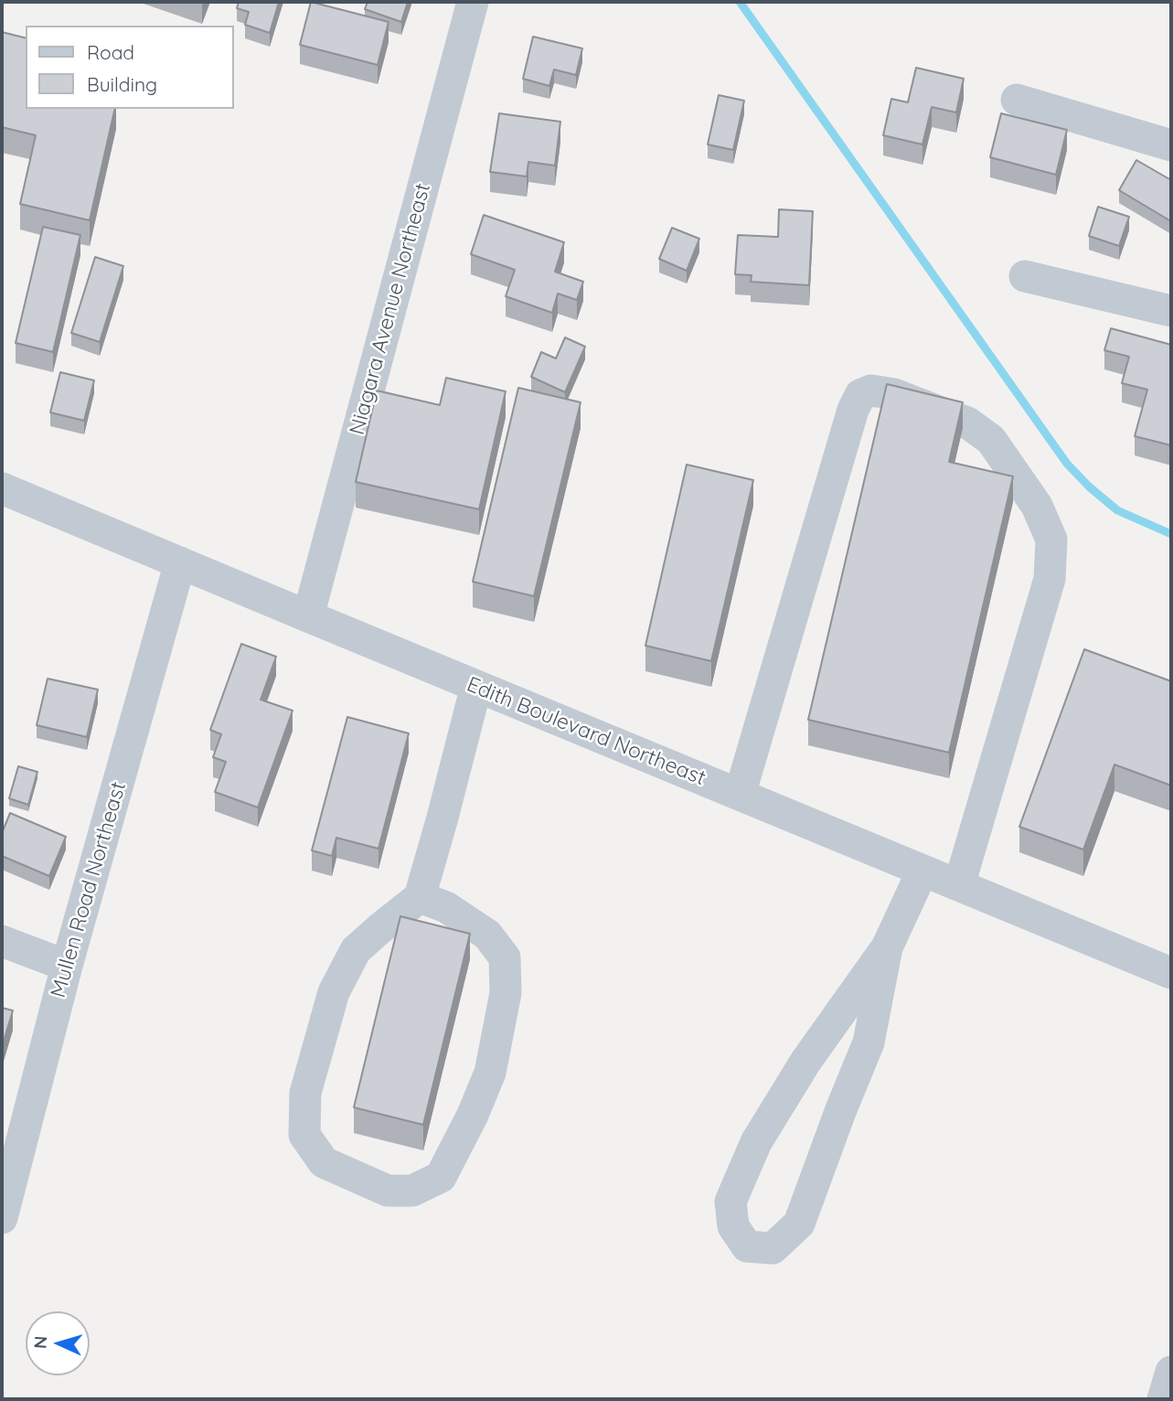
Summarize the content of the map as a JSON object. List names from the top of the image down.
{
  "streets": {
    "street": ["Niagara Avenue Northeast", "Edith Boulevard Northeast", "Mullen Road Northeast"]
  },
  "crossings": [
    ["Niagara Avenue Northeast", "Edith Boulevard Northeast"],
    ["Edith Boulevard Northeast", "Mullen Road Northeast"]
  ],
  "legend": ["Road", "Building"],
  "north": "left"
}
